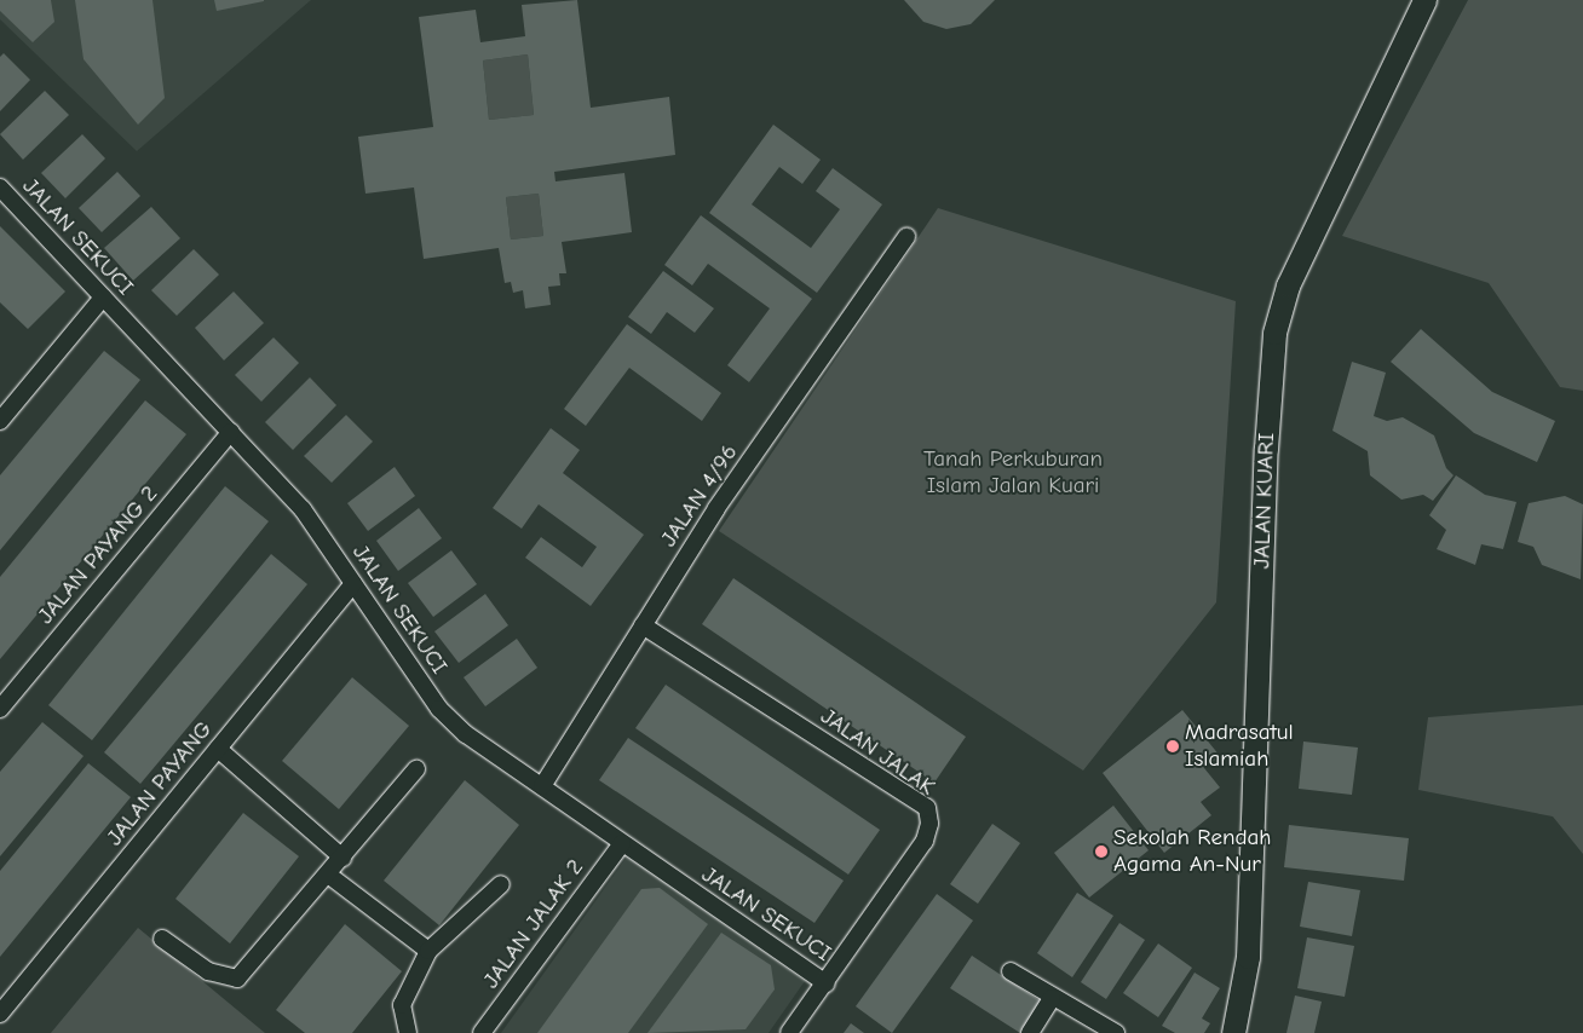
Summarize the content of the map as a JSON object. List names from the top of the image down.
{
  "streets": {
    "street": [
      "JALAN SEKUCI",
      "JALAN 4/96",
      "JALAN KUARI",
      "JALAN PAYANG 2",
      "JALAN JALAK",
      "JALAN PAYANG",
      "JALAN JALAK 2"
    ]
  },
  "crossings": [
    ["JALAN SEKUCI", "JALAN 4/96"],
    ["JALAN SEKUCI", "JALAN PAYANG 2"],
    ["JALAN SEKUCI", "JALAN JALAK"],
    ["JALAN SEKUCI", "JALAN PAYANG"],
    ["JALAN SEKUCI", "JALAN JALAK 2"],
    ["JALAN 4/96", "JALAN JALAK"]
  ],
  "parks": ["Tanah Perkuburan Islam Jalan Kuari"],
  "places": ["Madrasatul Islamiah", "Sekolah Rendah Agama An-Nur"]
}
